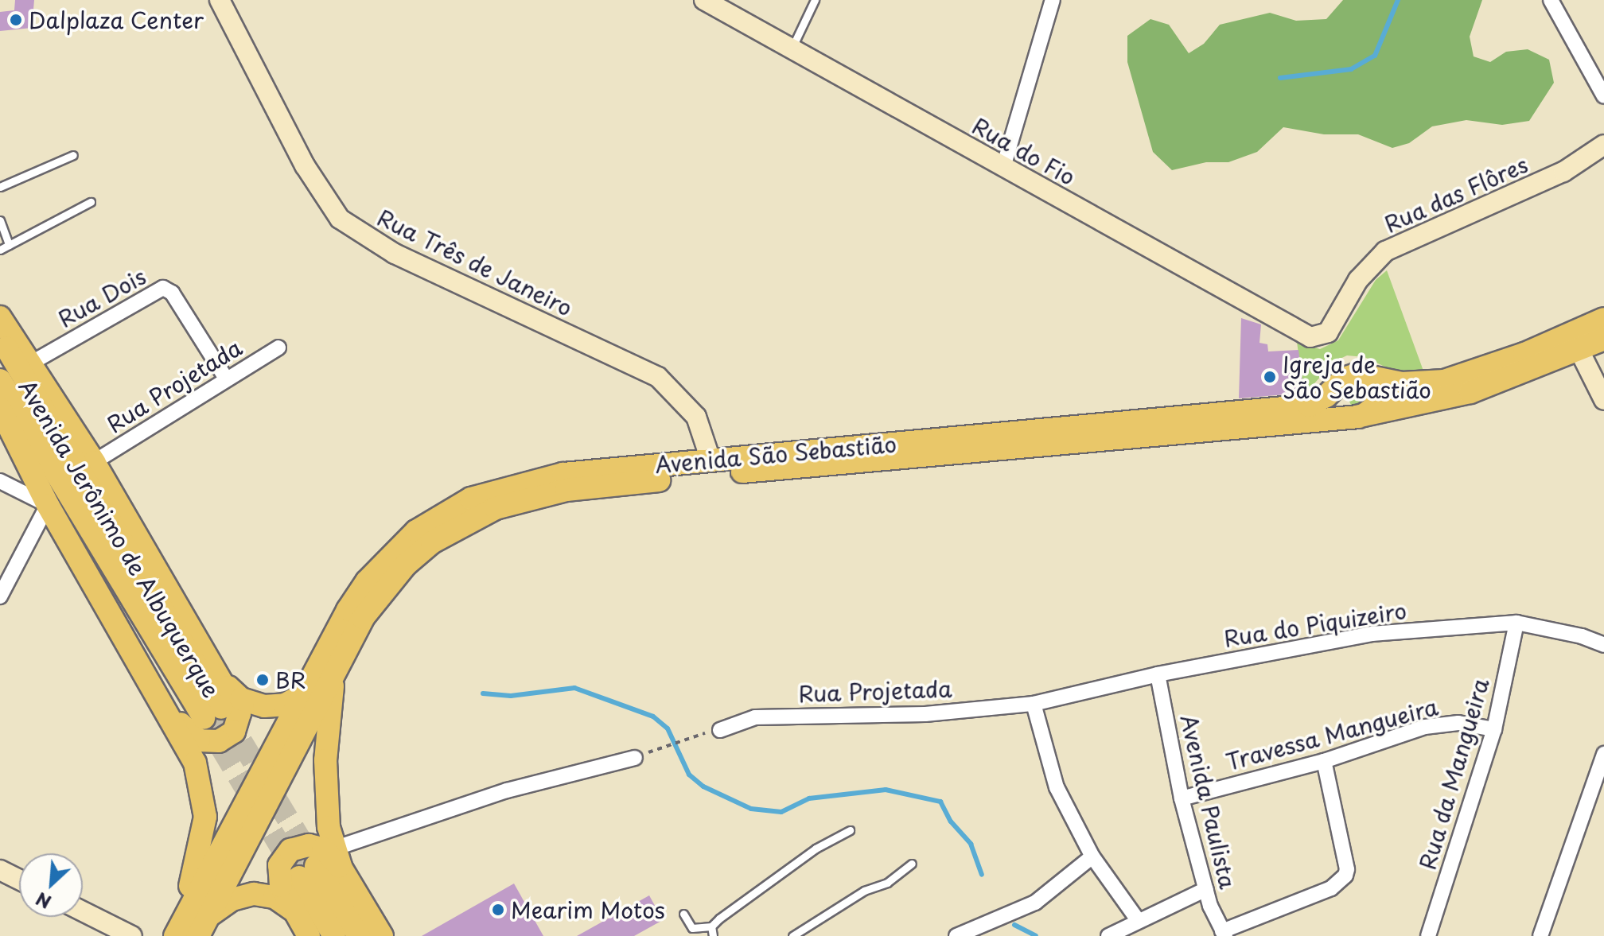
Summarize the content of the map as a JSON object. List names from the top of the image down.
{
  "streets": {
    "main road": ["Avenida São Sebastião", "Avenida Jerônimo de Albuquerque"],
    "street": [
      "Rua do Fio",
      "Rua das Flôres",
      "Rua Três de Janeiro",
      "Rua Dois",
      "Rua Projetada",
      "Rua do Piquizeiro",
      "Travessa Mangueira",
      "Rua da Mangueira",
      "Avenida Paulista"
    ]
  },
  "crossings": [
    ["Rua do Fio", "Rua das Flôres"],
    ["Rua Três de Janeiro", "Avenida São Sebastião"],
    ["Rua Dois", "Rua Projetada"],
    ["Rua Projetada", "Rua do Piquizeiro"],
    ["Rua do Piquizeiro", "Rua da Mangueira"],
    ["Rua do Piquizeiro", "Avenida Paulista"],
    ["Travessa Mangueira", "Rua da Mangueira"],
    ["Travessa Mangueira", "Avenida Paulista"]
  ],
  "places": [
    "Dalplaza Center",
    "Igreja de São Sebastião",
    "BR",
    "Mearim Motos"
  ],
  "north": "bottom left"
}
